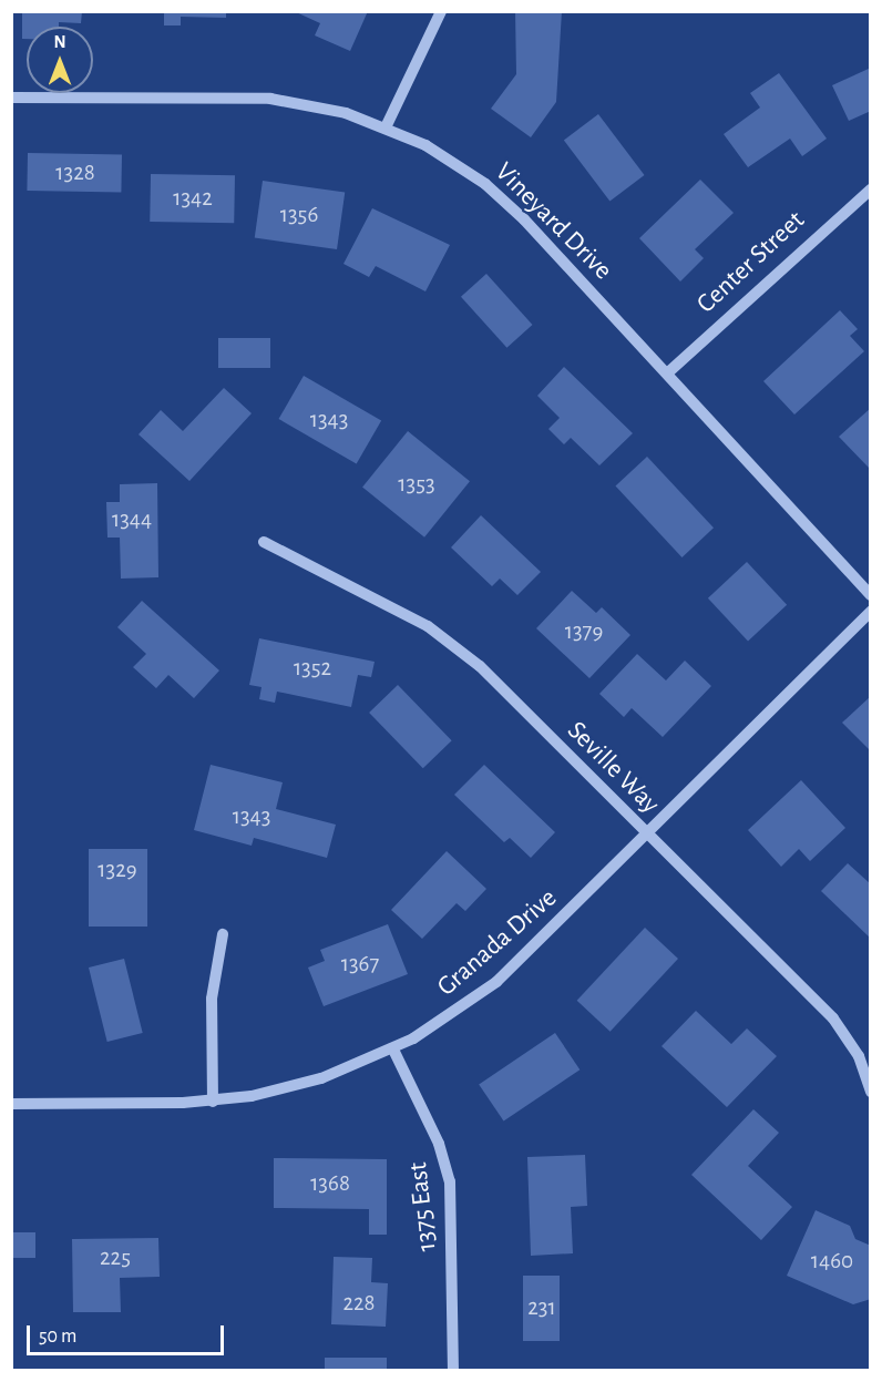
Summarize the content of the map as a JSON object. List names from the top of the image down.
{
  "streets": {
    "street": [
      "Vineyard Drive",
      "Center Street",
      "Seville Way",
      "Granada Drive",
      "1375 East"
    ]
  },
  "crossings": [
    ["Vineyard Drive", "Center Street"],
    ["Seville Way", "Granada Drive"],
    ["Granada Drive", "1375 East"]
  ],
  "house_numbers": [
    "1328",
    "1342",
    "1356",
    "1343",
    "1353",
    "1344",
    "1379",
    "1352",
    "1343",
    "1329",
    "1367",
    "1368",
    "225",
    "1460",
    "228",
    "231"
  ],
  "scale_bar": "50 m",
  "north": "top"
}
